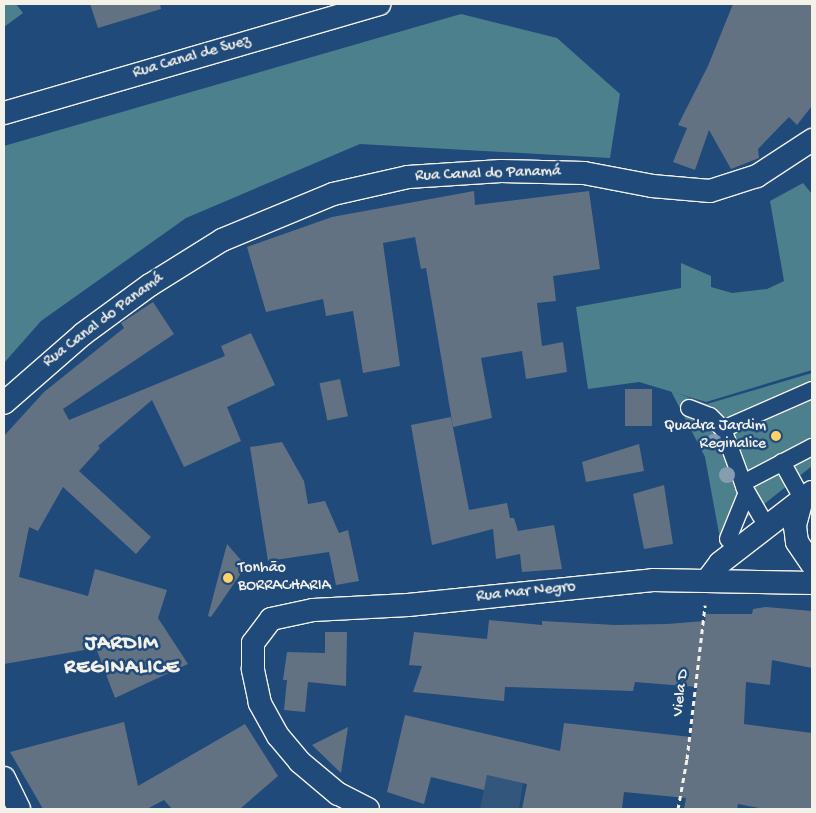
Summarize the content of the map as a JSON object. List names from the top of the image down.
{
  "streets": {
    "street": ["Rua Canal de Suez", "Rua Canal do Panamá", "Rua Mar Negro"],
    "path": ["Viela D"]
  },
  "crossings": [
    ["Rua Mar Negro", "Viela D"]
  ],
  "districts": ["JARDIM REGINALICE"],
  "places": ["Quadra Jardim Reginalice", "Tonhão BORRACHARIA"]
}
